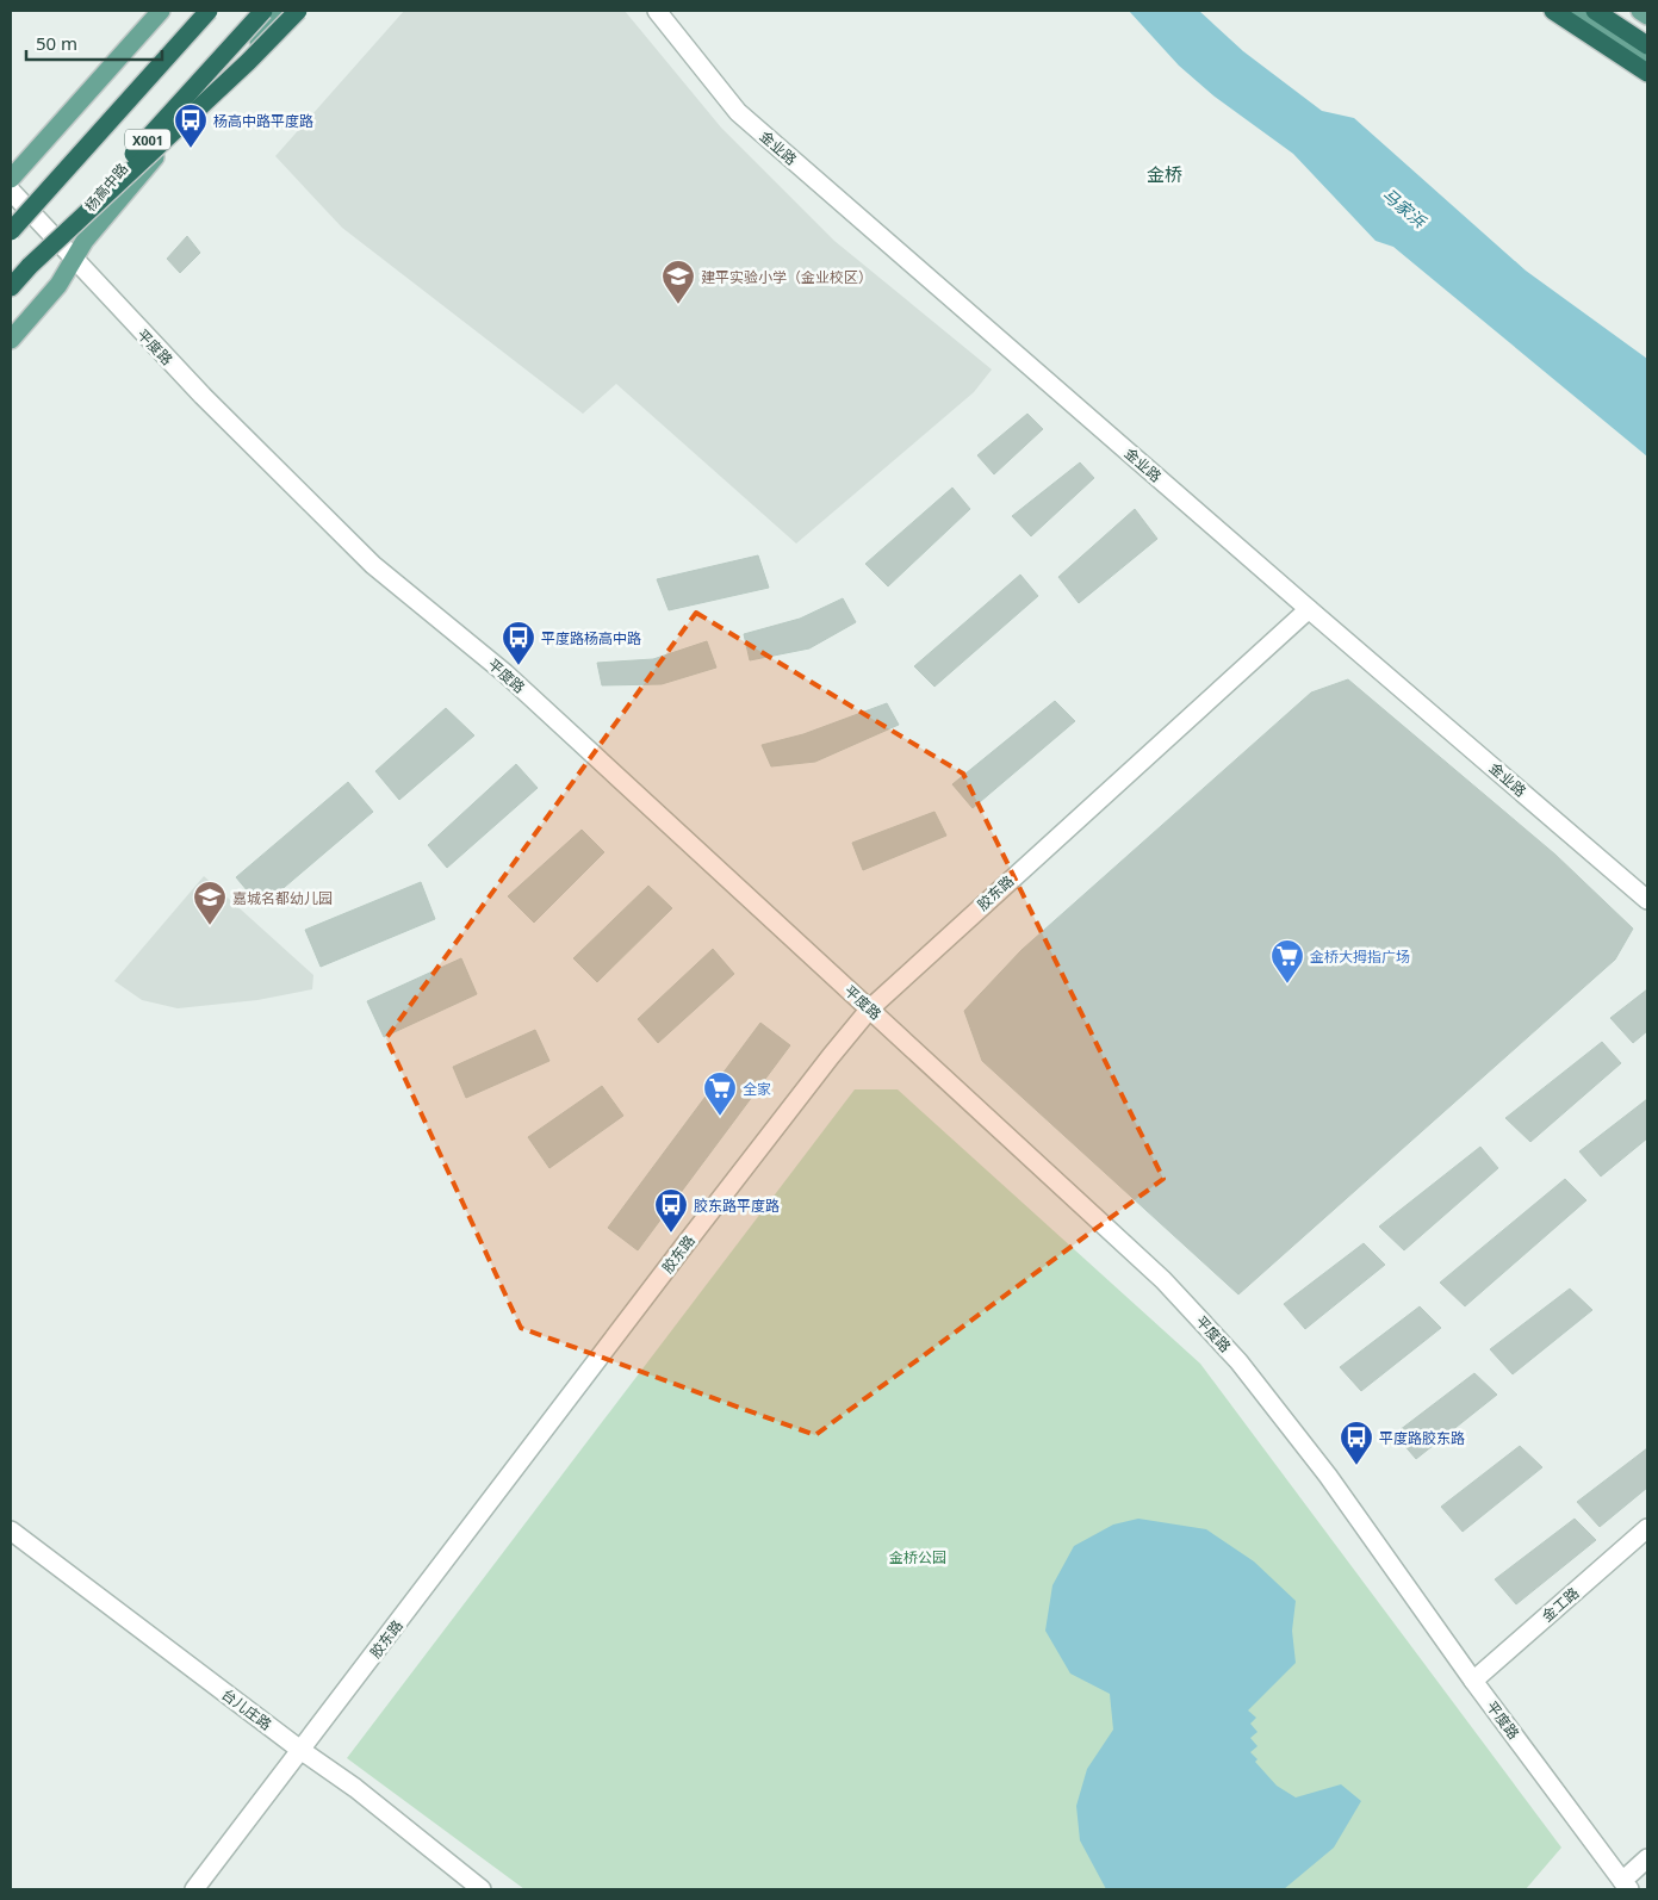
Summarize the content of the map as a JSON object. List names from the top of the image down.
{
  "streets": {
    "highway": ["X001", "杨高中路"],
    "street": [
      "金业路",
      "平度路",
      "胶东路",
      "金工路",
      "台儿庄路"
    ]
  },
  "crossings": [
    ["金业路", "胶东路"],
    ["杨高中路", "平度路"],
    ["平度路", "胶东路"],
    ["平度路", "金工路"],
    ["胶东路", "台儿庄路"]
  ],
  "districts": ["金桥"],
  "water": ["马家浜"],
  "parks": ["金桥公园"],
  "places": {
    "bus stop": [
      "杨高中路平度路",
      "平度路杨高中路",
      "胶东路平度路",
      "平度路胶东路"
    ],
    "school or university": ["建平实验小学（金业校区）", "嘉城名都幼儿园"],
    "supermarket": ["金桥大拇指广场", "全家"]
  },
  "scale_bar": "50 m"
}
